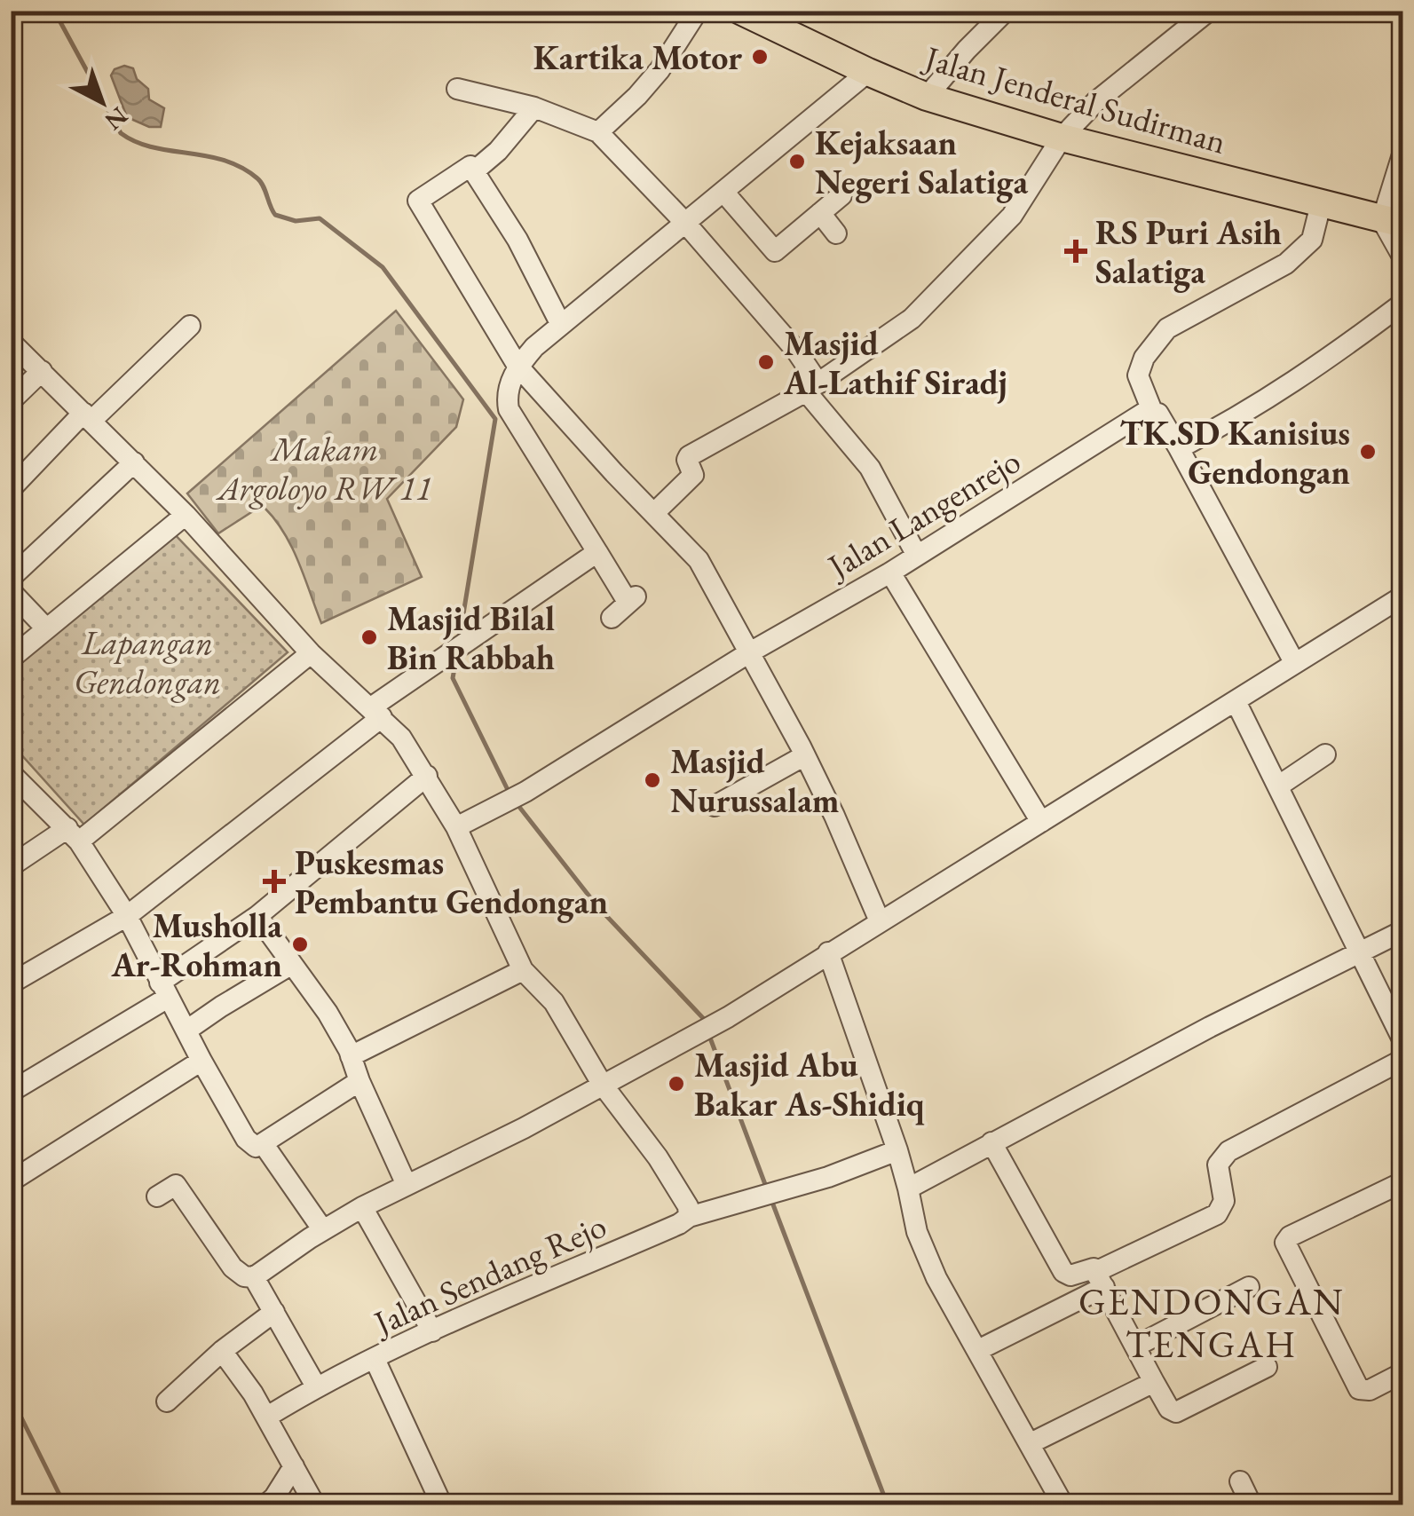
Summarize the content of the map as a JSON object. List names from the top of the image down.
{
  "streets": {
    "main road": ["Jalan Jenderal Sudirman"],
    "street": ["Jalan Langenrejo", "Jalan Sendang Rejo"]
  },
  "districts": ["GENDONGAN TENGAH"],
  "parks": ["Makam Argoloyo RW 11", "Lapangan Gendongan"],
  "places": {
    "other": [
      "Kartika Motor",
      "Kejaksaan Negeri Salatiga",
      "Masjid Al-Lathif Siradj",
      "TK.SD Kanisius Gendongan",
      "Masjid Bilal Bin Rabbah",
      "Masjid Nurussalam",
      "Musholla Ar-Rohman",
      "Masjid Abu Bakar As-Shidiq"
    ],
    "health": ["RS Puri Asih Salatiga", "Puskesmas Pembantu Gendongan"]
  },
  "north": "bottom right"
}
